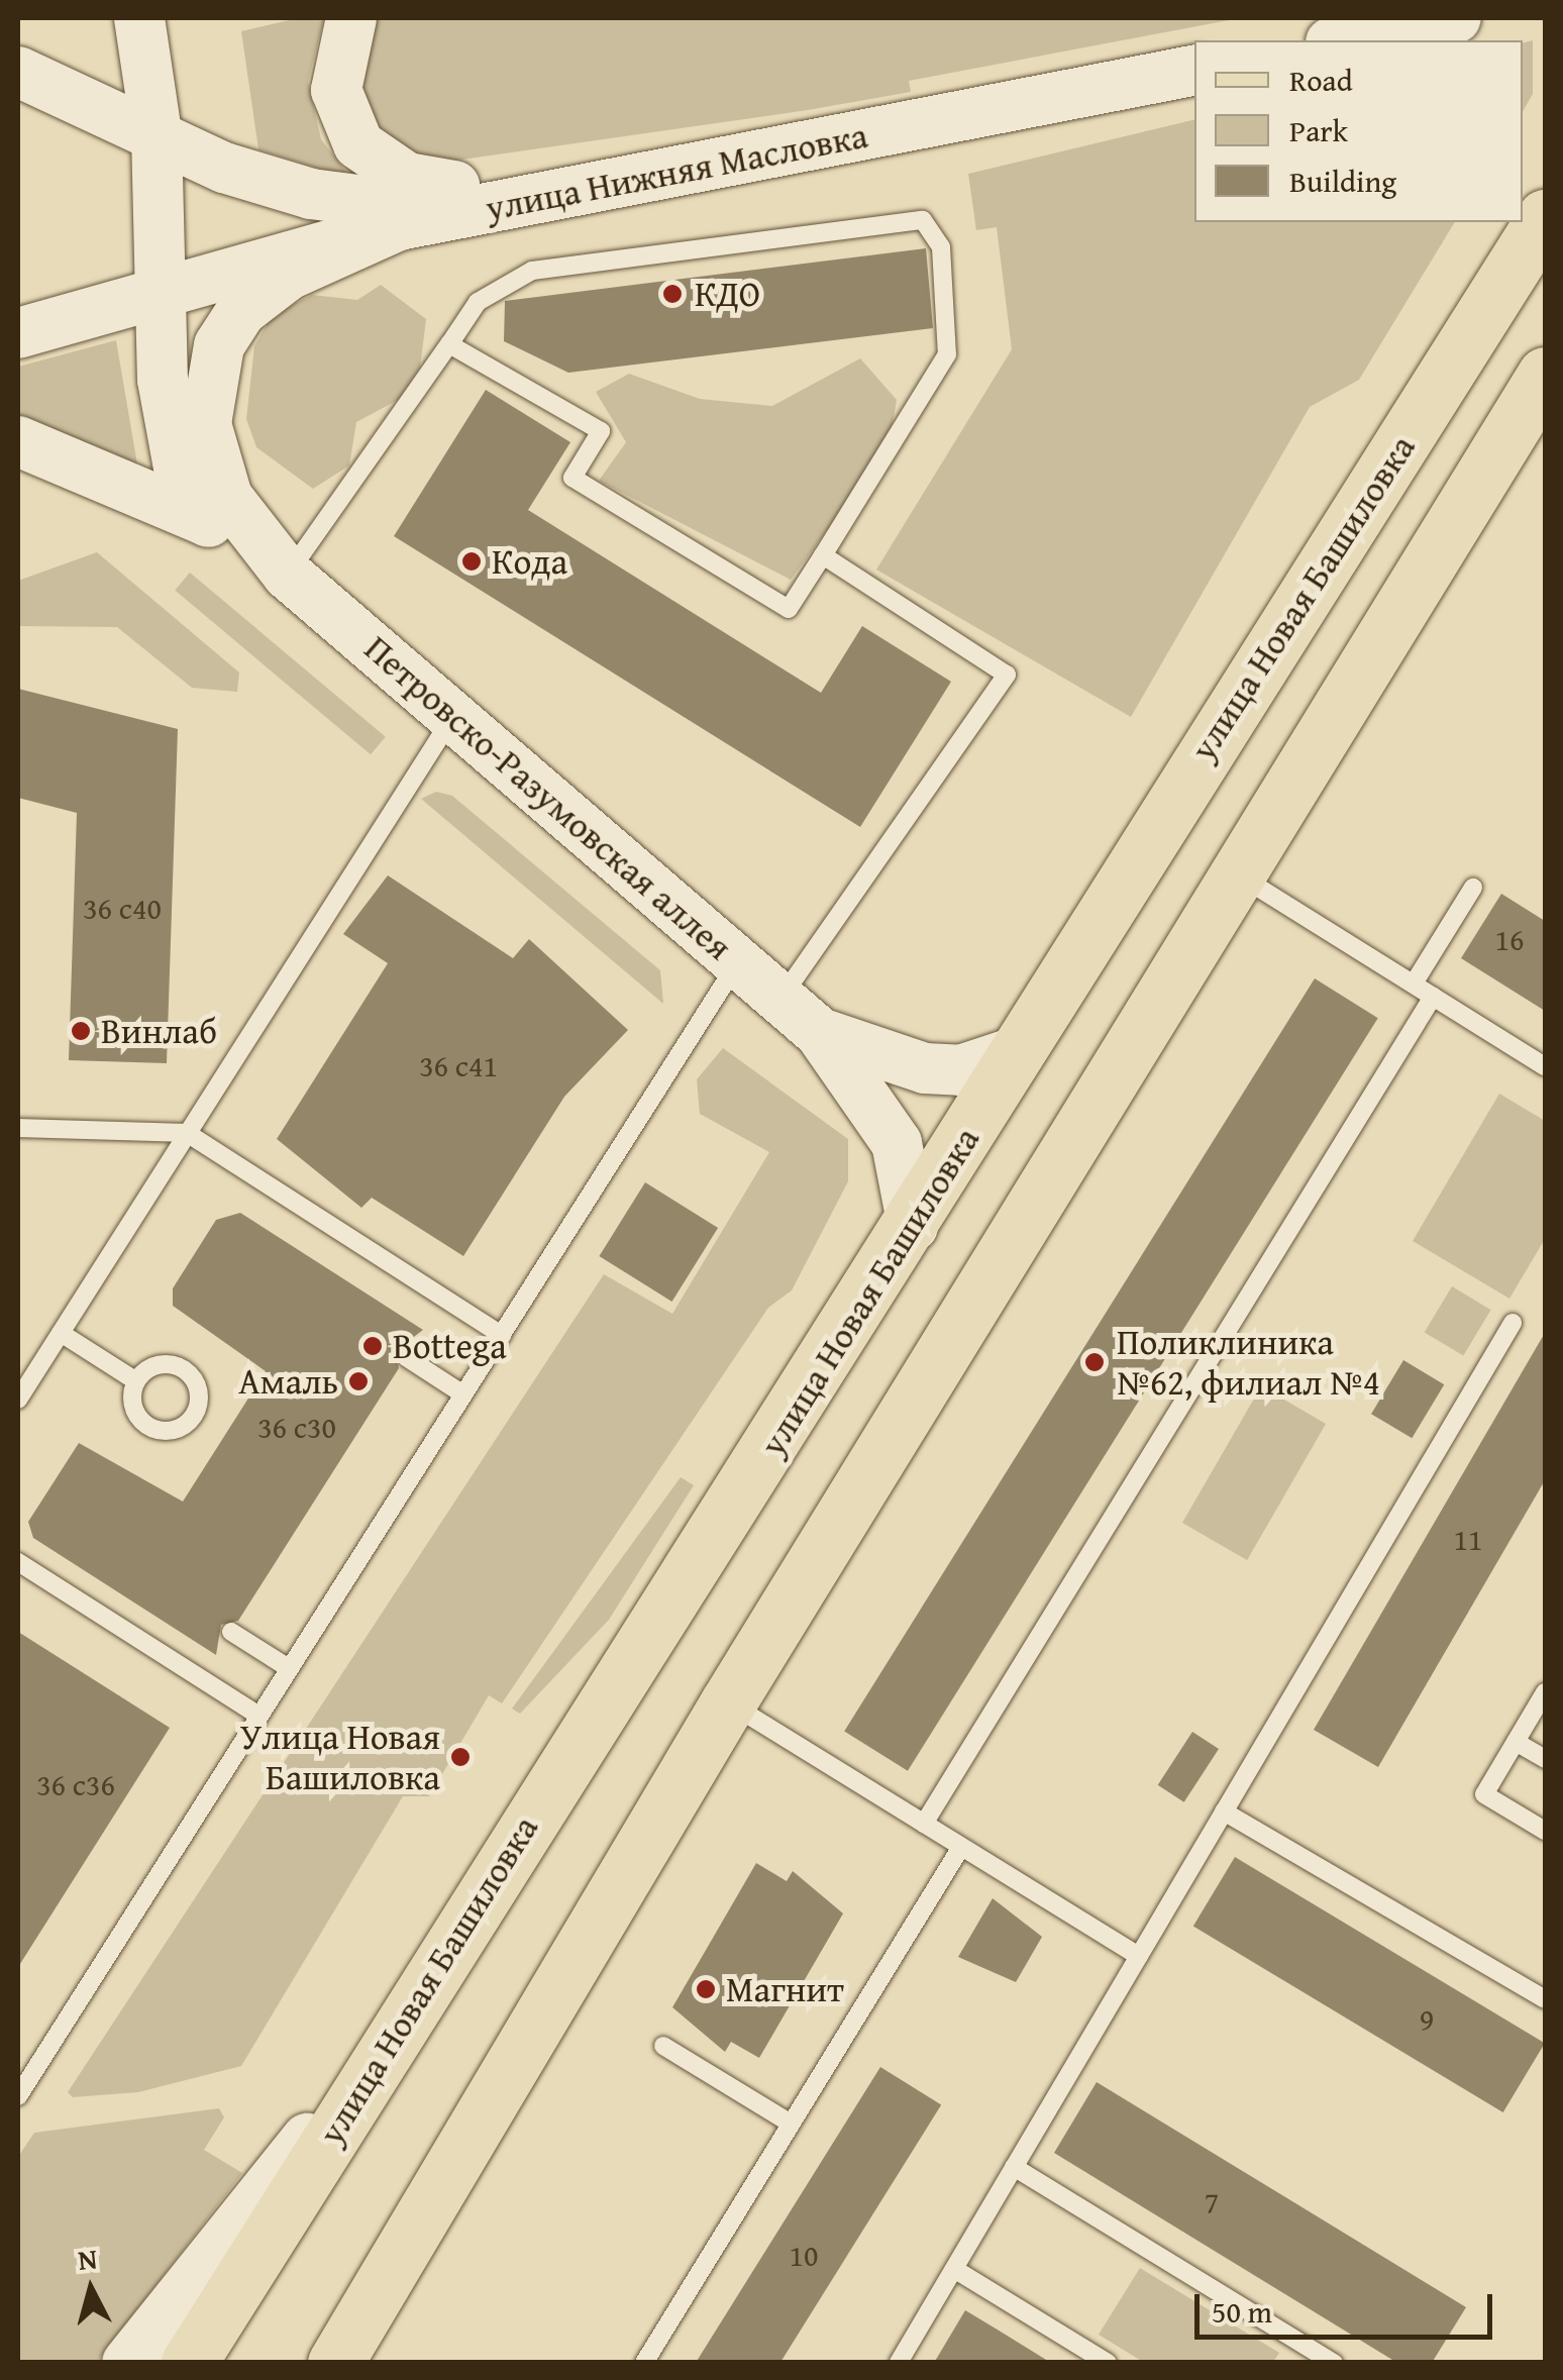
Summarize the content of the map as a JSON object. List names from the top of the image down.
{
  "streets": {
    "main road": ["улица Новая Башиловка"],
    "street": ["улица Нижняя Масловка", "Петровско-Разумовская аллея"]
  },
  "crossings": [
    ["улица Нижняя Масловка", "Петровско-Разумовская аллея"],
    ["улица Новая Башиловка", "Петровско-Разумовская аллея"]
  ],
  "places": [
    "КДО",
    "Кода",
    "Винлаб",
    "Bottega",
    "Поликлиника №62, филиал №4",
    "Амаль",
    "Улица Новая Башиловка",
    "Магнит"
  ],
  "house_numbers": [
    "36 с40",
    "16",
    "36 с41",
    "36 с30",
    "11",
    "36 с36",
    "9",
    "7",
    "10"
  ],
  "legend": ["Road", "Park", "Building"],
  "scale_bar": "50 m",
  "north": "top"
}
